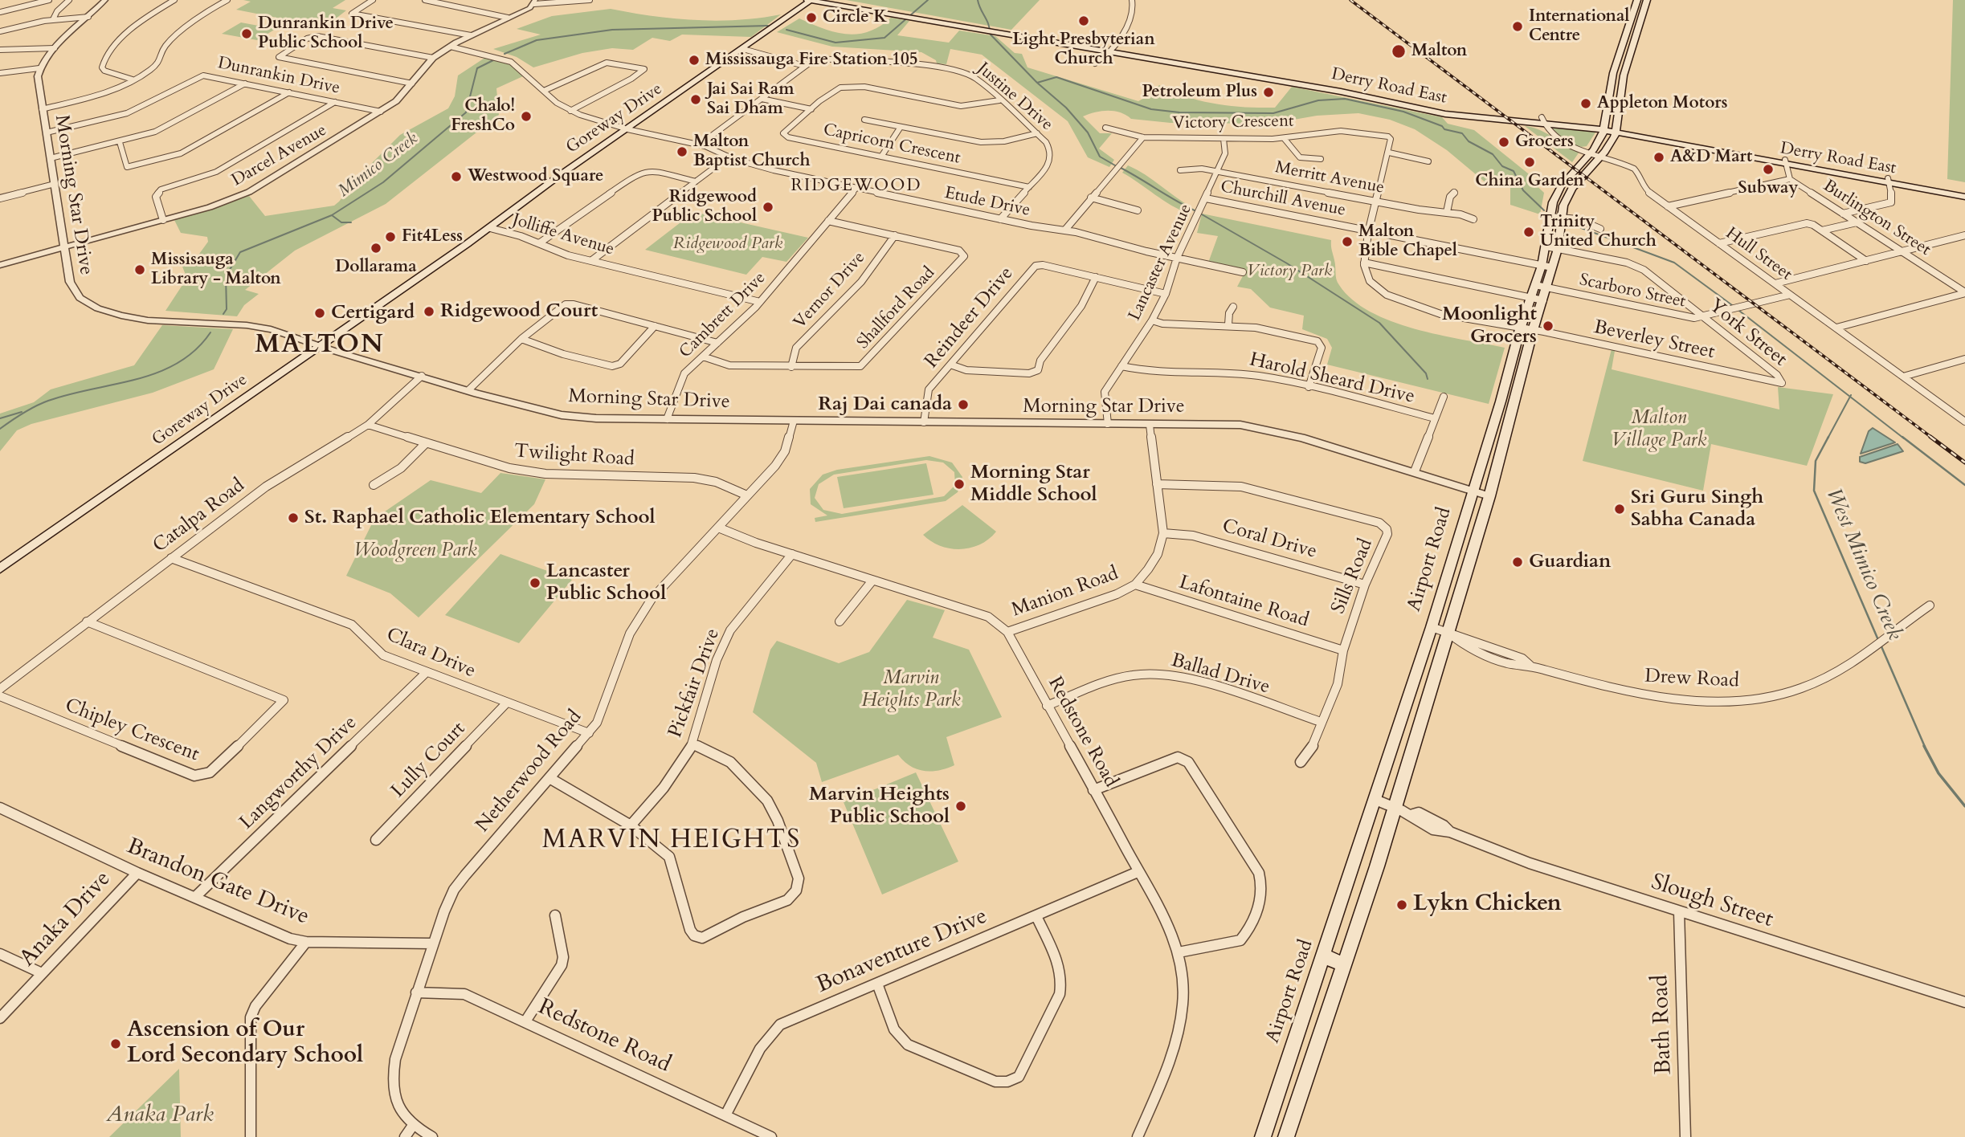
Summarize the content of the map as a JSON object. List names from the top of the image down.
{
  "streets": {
    "main road": ["Derry Road East", "Goreway Drive", "Airport Road"],
    "street": [
      "Dunrankin Drive",
      "Justine Drive",
      "Victory Crescent",
      "Capricorn Crescent",
      "Darcel Avenue",
      "Merritt Avenue",
      "Morning Star Drive",
      "Churchill Avenue",
      "Etude Drive",
      "Burlington Street",
      "Jolliffe Avenue",
      "Hull Street",
      "Lancaster Avenue",
      "Vernor Drive",
      "Scarboro Street",
      "Shallford Road",
      "Cambrett Drive",
      "Reindeer Drive",
      "York Street",
      "Beverley Street",
      "Harold Sheard Drive",
      "Twilight Road",
      "Catalpa Road",
      "Coral Drive",
      "Sills Road",
      "Manion Road",
      "Lafontaine Road",
      "Clara Drive",
      "Ballad Drive",
      "Drew Road",
      "Pickfair Drive",
      "Chipley Crescent",
      "Redstone Road",
      "Lully Court",
      "Netherwood Road",
      "Langworthy Drive",
      "Brandon Gate Drive",
      "Slough Street",
      "Anaka Drive",
      "Bonaventure Drive",
      "Bath Road"
    ]
  },
  "crossings": [
    ["Dunrankin Drive", "Darcel Avenue"],
    ["Dunrankin Drive", "Morning Star Drive"],
    ["Derry Road East", "Goreway Drive"],
    ["Derry Road East", "Hull Street"],
    ["Derry Road East", "Airport Road"],
    ["Justine Drive", "Capricorn Crescent"],
    ["Justine Drive", "Etude Drive"],
    ["Goreway Drive", "Morning Star Drive"],
    ["Goreway Drive", "Etude Drive"],
    ["Goreway Drive", "Jolliffe Avenue"],
    ["Victory Crescent", "Lancaster Avenue"],
    ["Darcel Avenue", "Morning Star Drive"],
    ["Darcel Avenue", "Etude Drive"],
    ["Merritt Avenue", "Lancaster Avenue"],
    ["Morning Star Drive", "Lancaster Avenue"],
    ["Morning Star Drive", "Cambrett Drive"],
    ["Morning Star Drive", "Reindeer Drive"],
    ["Morning Star Drive", "Catalpa Road"],
    ["Morning Star Drive", "Airport Road"],
    ["Morning Star Drive", "Manion Road"],
    ["Morning Star Drive", "Netherwood Road"],
    ["Churchill Avenue", "Lancaster Avenue"],
    ["Churchill Avenue", "Airport Road"],
    ["Etude Drive", "Lancaster Avenue"],
    ["Etude Drive", "Cambrett Drive"],
    ["Jolliffe Avenue", "Cambrett Drive"],
    ["Hull Street", "Scarboro Street"],
    ["Hull Street", "Airport Road"],
    ["Lancaster Avenue", "Reindeer Drive"],
    ["Lancaster Avenue", "Harold Sheard Drive"],
    ["Vernor Drive", "Shallford Road"],
    ["Scarboro Street", "York Street"],
    ["Scarboro Street", "Airport Road"],
    ["Shallford Road", "Cambrett Drive"],
    ["York Street", "Beverley Street"],
    ["York Street", "Airport Road"],
    ["Beverley Street", "Airport Road"],
    ["Twilight Road", "Catalpa Road"],
    ["Twilight Road", "Netherwood Road"],
    ["Catalpa Road", "Clara Drive"],
    ["Catalpa Road", "Chipley Crescent"],
    ["Coral Drive", "Sills Road"],
    ["Coral Drive", "Manion Road"],
    ["Airport Road", "Drew Road"],
    ["Airport Road", "Slough Street"],
    ["Sills Road", "Manion Road"],
    ["Sills Road", "Lafontaine Road"],
    ["Sills Road", "Ballad Drive"],
    ["Manion Road", "Lafontaine Road"],
    ["Manion Road", "Redstone Road"],
    ["Clara Drive", "Lully Court"],
    ["Clara Drive", "Netherwood Road"],
    ["Clara Drive", "Langworthy Drive"],
    ["Ballad Drive", "Redstone Road"],
    ["Pickfair Drive", "Redstone Road"],
    ["Redstone Road", "Netherwood Road"],
    ["Redstone Road", "Bonaventure Drive"],
    ["Netherwood Road", "Brandon Gate Drive"],
    ["Langworthy Drive", "Brandon Gate Drive"],
    ["Brandon Gate Drive", "Anaka Drive"],
    ["Slough Street", "Bath Road"]
  ],
  "districts": ["RIDGEWOOD", "MALTON", "MARVIN HEIGHTS"],
  "water": ["Mimico Creek", "West Mimico Creek"],
  "parks": [
    "Ridgewood Park",
    "Victory Park",
    "Malton Village Park",
    "Woodgreen Park",
    "Marvin Heights Park",
    "Anaka Park"
  ],
  "places": [
    "Circle K",
    "Light Presbyterian Church",
    "International Centre",
    "Dunrankin Drive Public School",
    "Malton",
    "Mississauga Fire Station 105",
    "Petroleum Plus",
    "Jai Sai Ram Sai Dham",
    "Appleton Motors",
    "Chalo! FreshCo",
    "Grocers",
    "Malton Baptist Church",
    "A&D Mart",
    "China Garden",
    "Subway",
    "Westwood Square",
    "Ridgewood Public School",
    "Trinity United Church",
    "Fit4Less",
    "Malton Bible Chapel",
    "Dollarama",
    "Missisauga Library - Malton",
    "Ridgewood Court",
    "Certigard",
    "Moonlight Grocers",
    "Raj Dai canada",
    "Morning Star Middle School",
    "Sri Guru Singh Sabha Canada",
    "St. Raphael Catholic Elementary School",
    "Guardian",
    "Lancaster Public School",
    "Marvin Heights Public School",
    "Lykn Chicken",
    "Ascension of Our Lord Secondary School"
  ]
}
